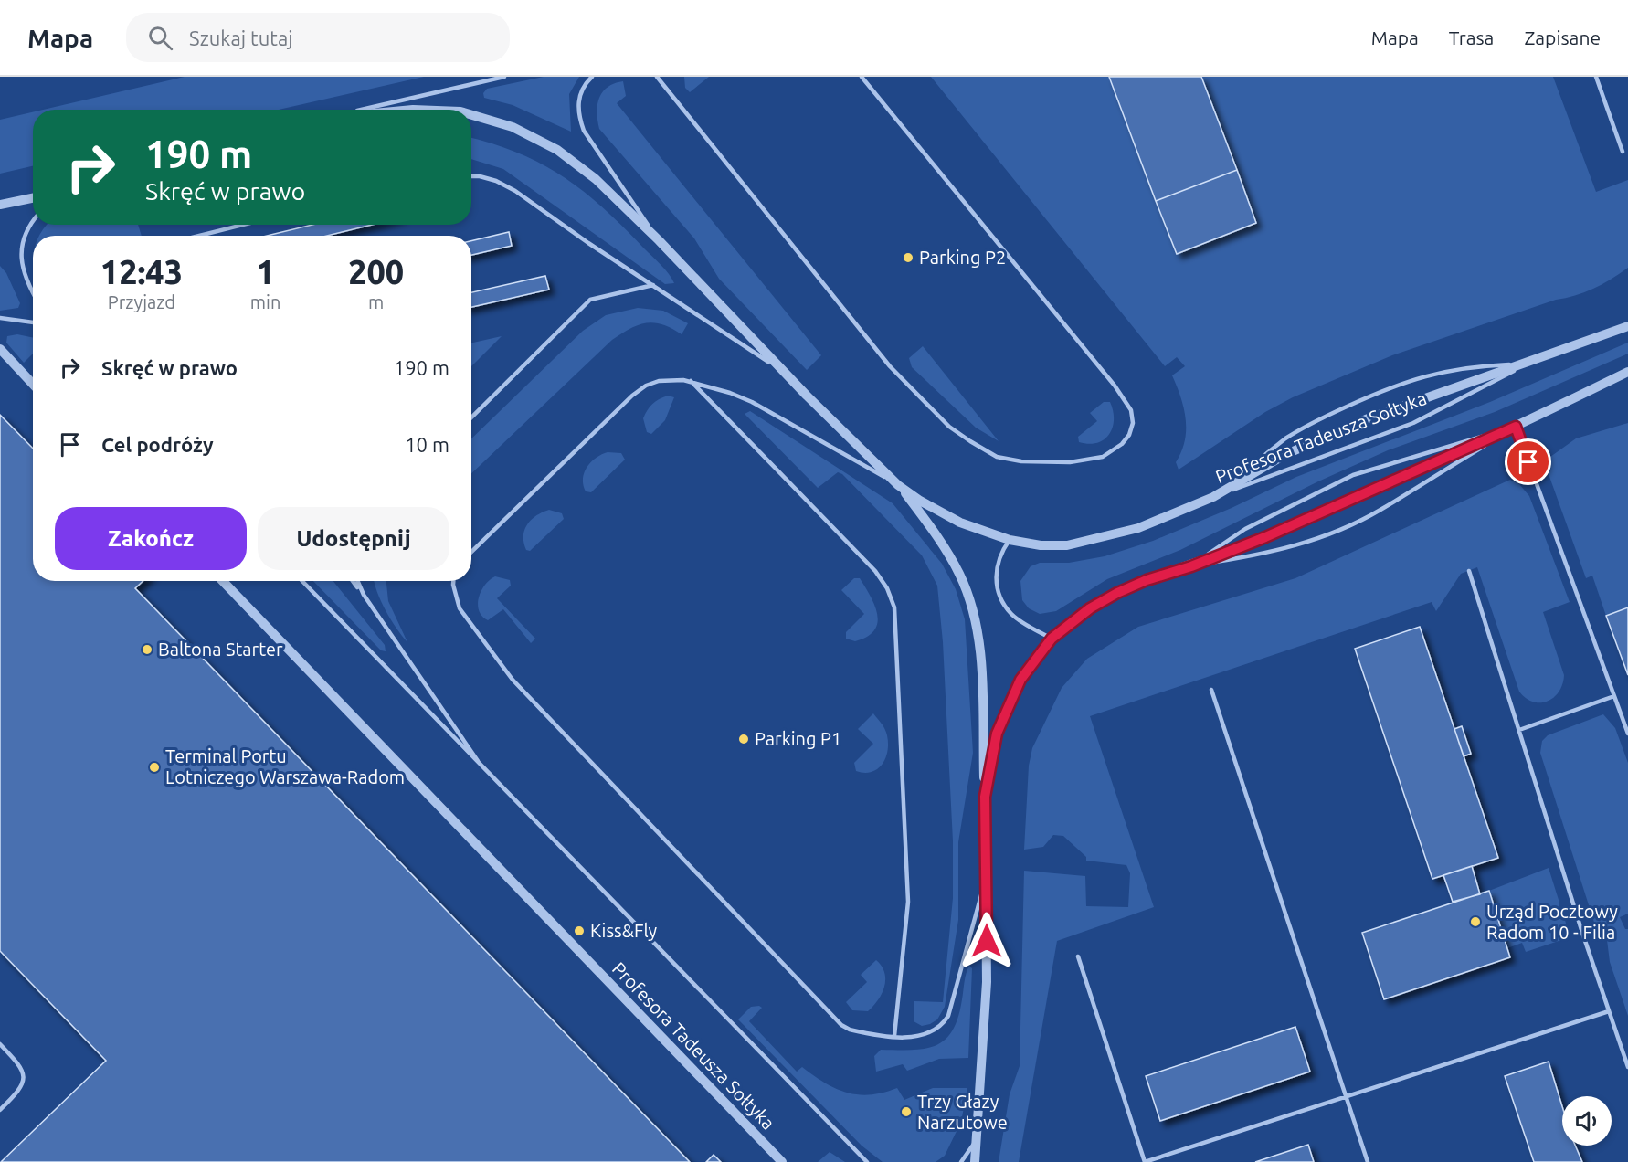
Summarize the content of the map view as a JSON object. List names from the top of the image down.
{
  "streets": {
    "street": ["Profesora Tadeusza Sołtyka"]
  },
  "places": [
    "Parking P2",
    "Baltona Starter",
    "Parking P1",
    "Terminal Portu Lotniczego Warszawa-Radom",
    "Urząd Pocztowy Radom 10 - Filia",
    "Kiss&Fly",
    "Trzy Głazy Narzutowe"
  ],
  "page": {
    "header": "Mapa",
    "search": "Szukaj tutaj",
    "nav": ["Mapa", "Trasa", "Zapisane"],
    "turn": ["190 m", "Skręć w prawo"],
    "eta": [
      "12:43",
      "Przyjazd",
      "1",
      "min",
      "200",
      "m"
    ],
    "list": [
      {
        "name": "Skręć w prawo",
        "value": "190 m"
      },
      {
        "name": "Cel podróży",
        "value": "10 m"
      }
    ],
    "buttons": ["Zakończ", "Udostępnij"]
  }
}
